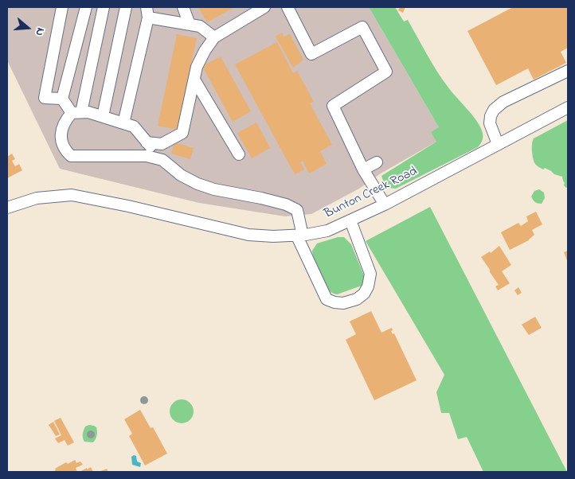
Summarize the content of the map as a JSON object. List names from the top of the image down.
{
  "streets": {
    "street": ["Bunton Creek Road"]
  },
  "north": "right"
}
